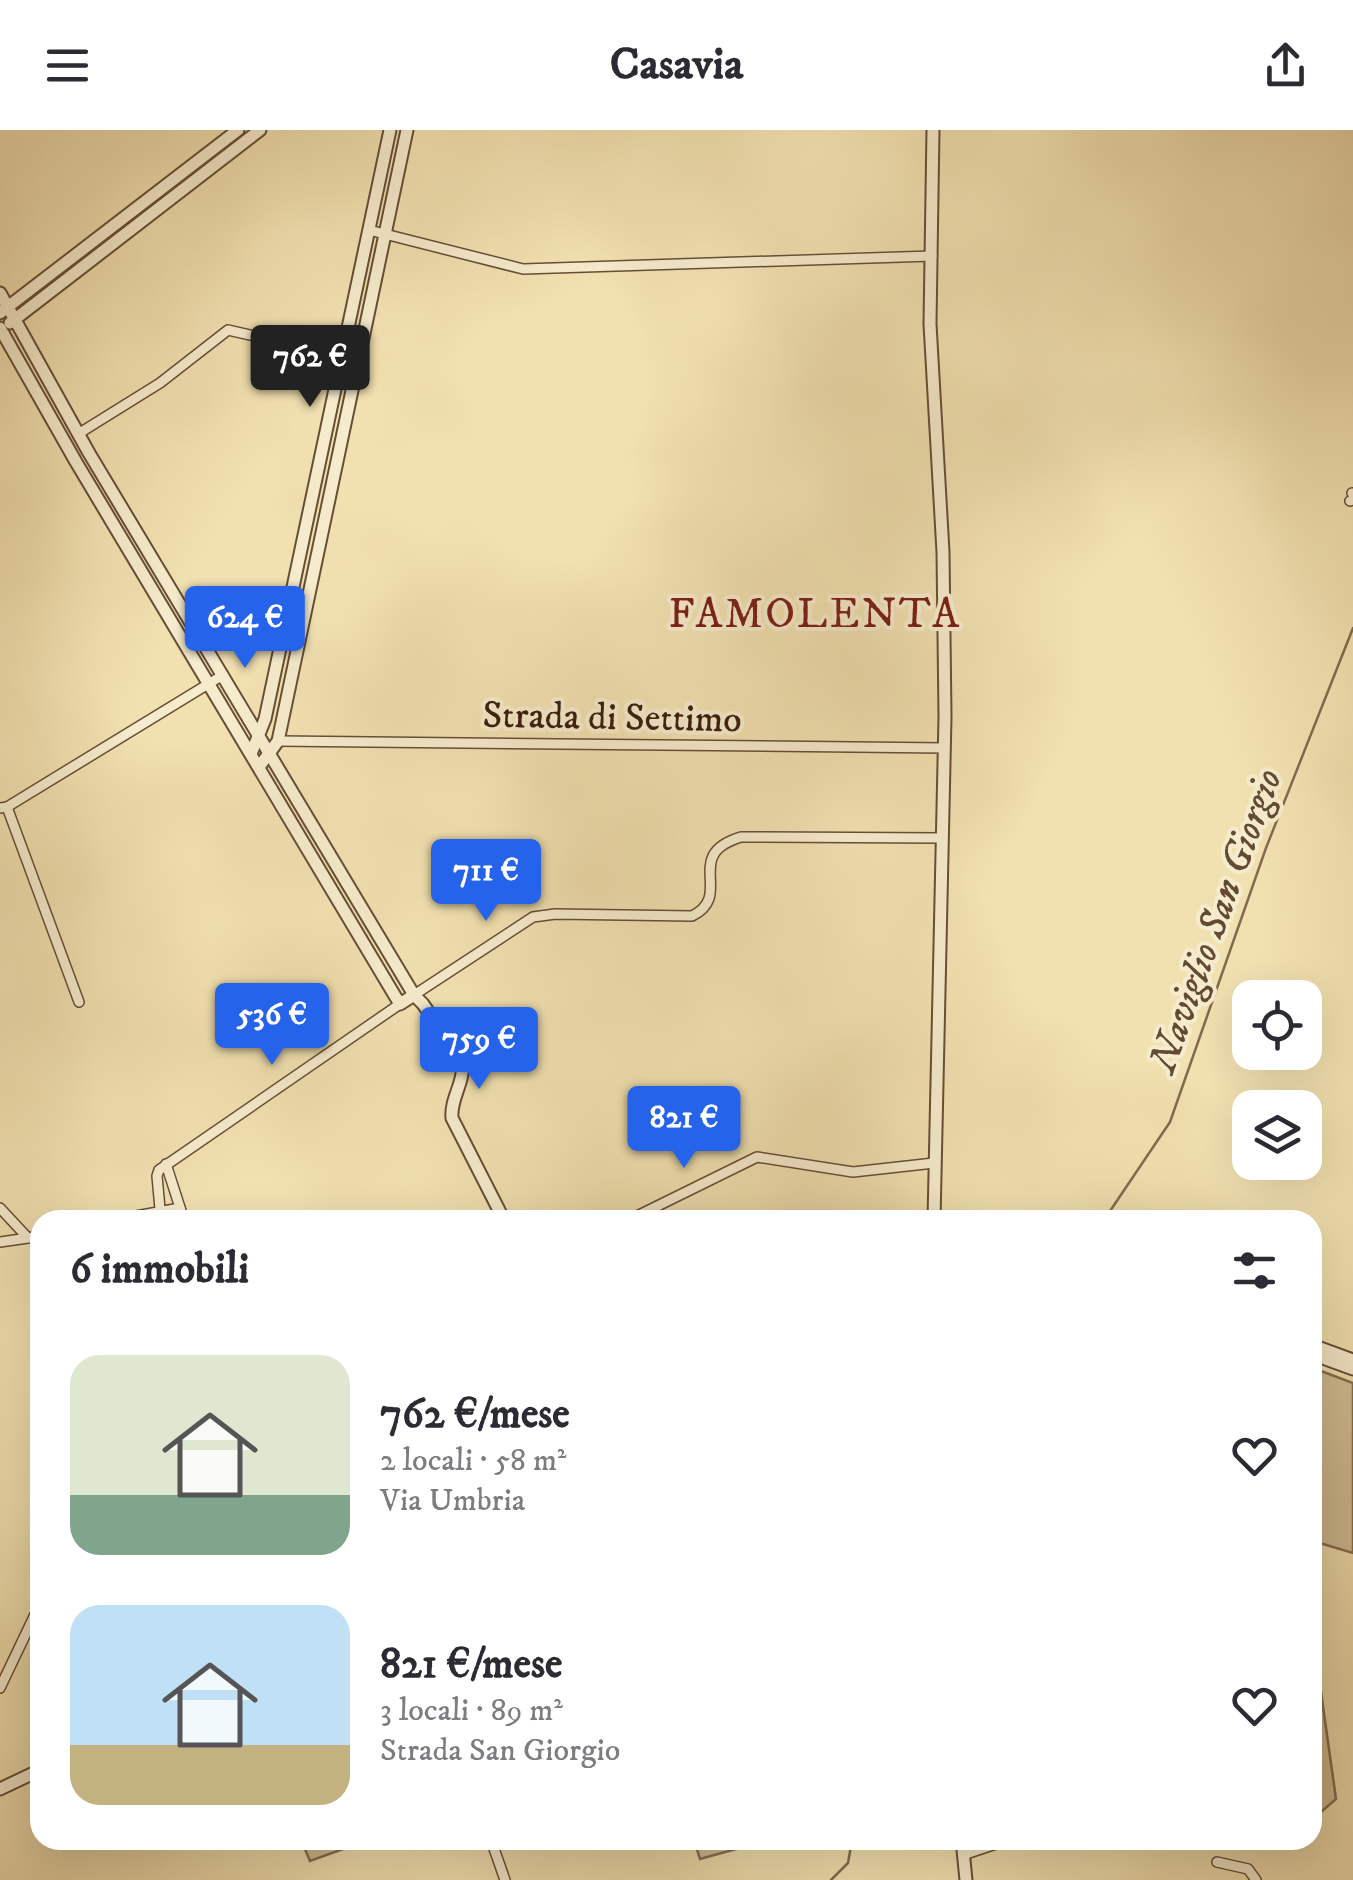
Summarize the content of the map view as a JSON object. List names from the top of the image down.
{
  "streets": {
    "street": ["Strada di Settimo"]
  },
  "districts": ["FAMOLENTA"],
  "water": ["Naviglio San Giorgio"],
  "page": {
    "header": "Casavia",
    "price": [
      "762 €",
      "624 €",
      "711 €",
      "536 €",
      "759 €",
      "821 €"
    ],
    "heading": "6 immobili",
    "list": [
      {
        "name": "762 €/mese",
        "note": "2 locali · 58 m² · Via Umbria"
      },
      {
        "name": "821 €/mese",
        "note": "3 locali · 89 m² · Strada San Giorgio"
      }
    ]
  }
}
